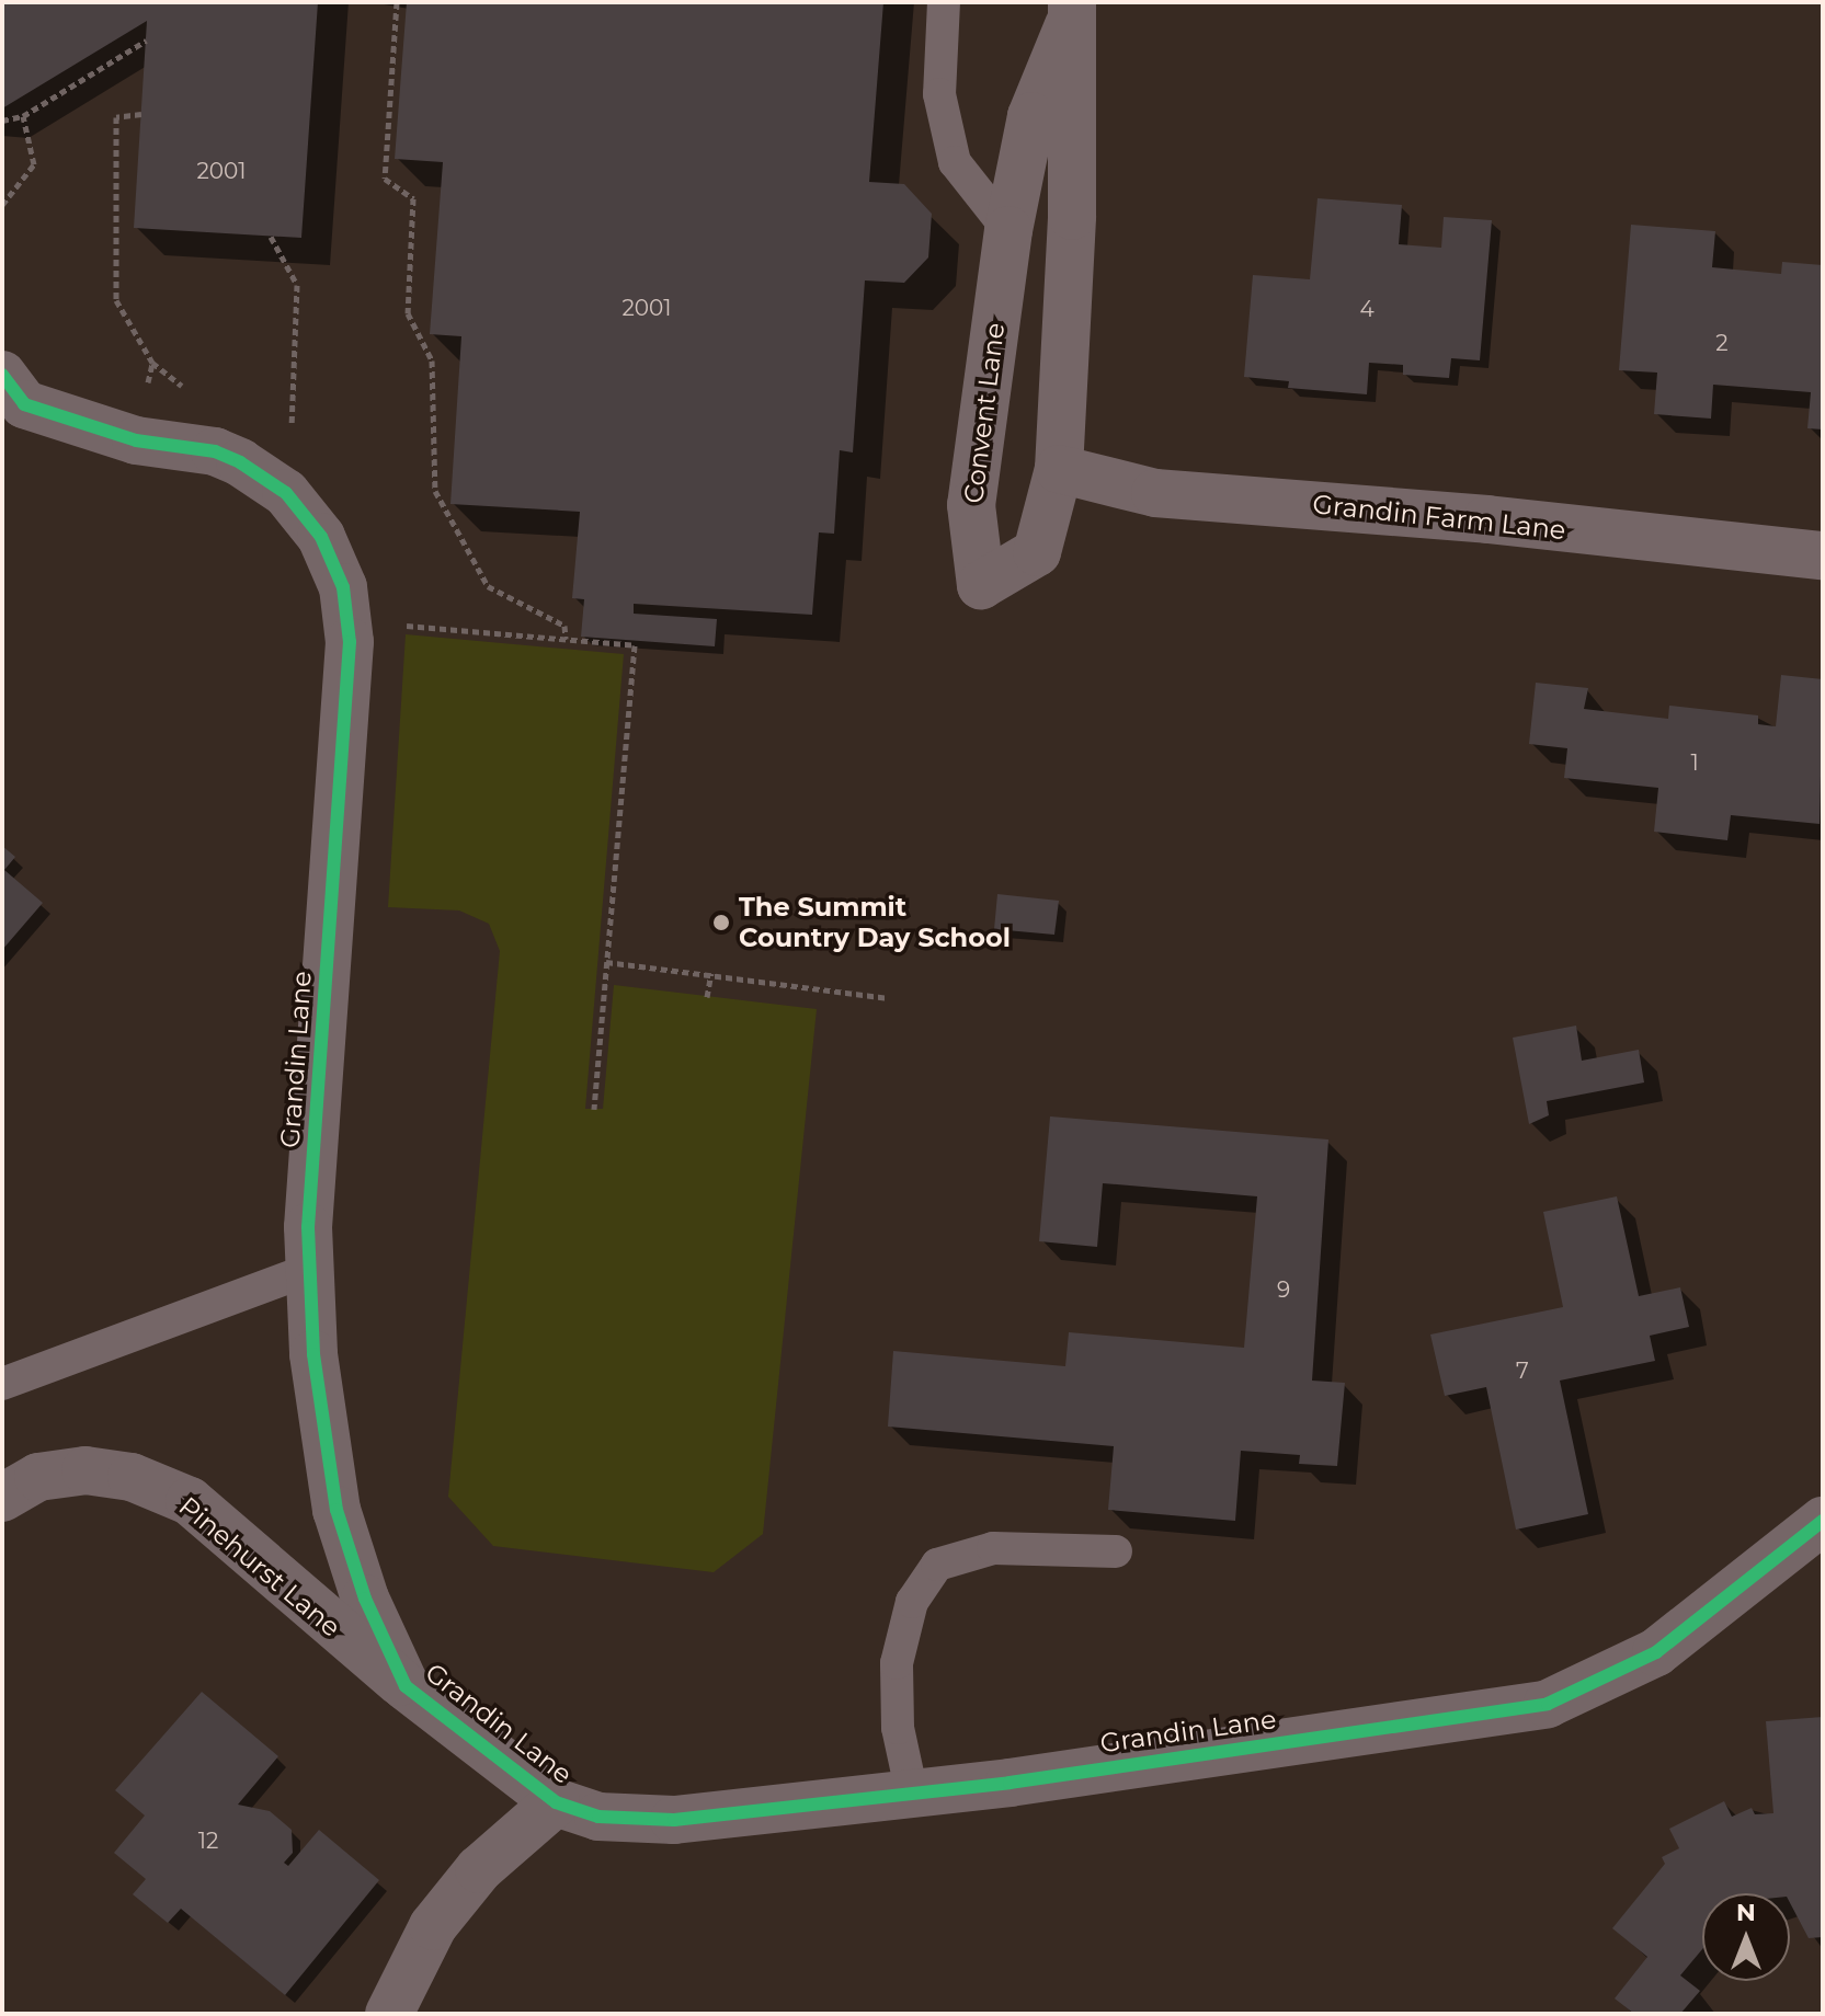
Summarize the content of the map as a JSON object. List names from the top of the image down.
{
  "streets": {
    "street": [
      "Convent Lane",
      "Grandin Farm Lane",
      "Grandin Lane",
      "Pinehurst Lane"
    ]
  },
  "crossings": [
    ["Convent Lane", "Grandin Farm Lane"],
    ["Grandin Lane", "Pinehurst Lane"]
  ],
  "places": ["The Summit Country Day School"],
  "house_numbers": [
    "2001",
    "2001",
    "4",
    "2",
    "1",
    "9",
    "7",
    "12"
  ],
  "north": "top"
}
